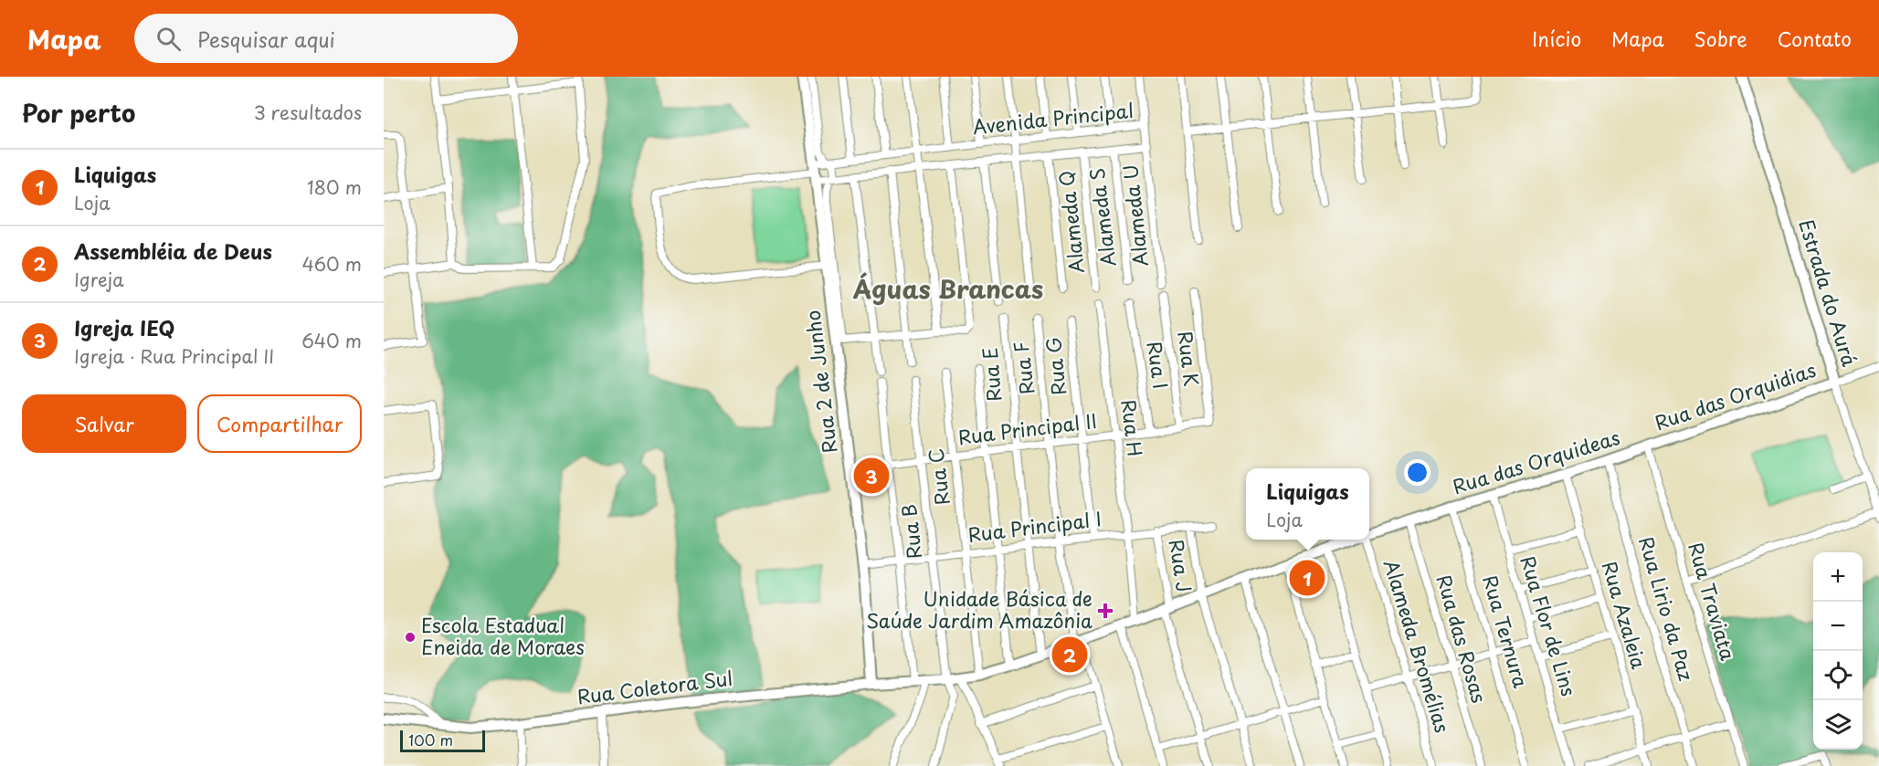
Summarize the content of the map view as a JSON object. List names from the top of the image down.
{
  "streets": {
    "street": [
      "Avenida Principal",
      "Alameda U",
      "Alameda S",
      "Alameda Q",
      "Estrada do Aurá",
      "Rua K",
      "Rua I",
      "Rua G",
      "Rua F",
      "Rua E",
      "Rua 2 de Junho",
      "Rua das Orquidias",
      "Rua H",
      "Rua Principal II",
      "Rua das Orquideas",
      "Rua C",
      "Rua Principal I",
      "Rua B",
      "Rua J",
      "Rua Traviata",
      "Rua Lirio da Paz",
      "Rua Azaleia",
      "Rua Flor de Lins",
      "Rua Ternura",
      "Rua das Rosas",
      "Alameda Bromélias",
      "Rua Coletora Sul"
    ]
  },
  "crossings": [
    ["Avenida Principal", "Alameda U"],
    ["Avenida Principal", "Alameda S"],
    ["Avenida Principal", "Alameda Q"],
    ["Avenida Principal", "Rua 2 de Junho"],
    ["Estrada do Aurá", "Rua das Orquidias"],
    ["Rua K", "Rua Principal II"],
    ["Rua I", "Rua Principal II"],
    ["Rua G", "Rua Principal II"],
    ["Rua G", "Rua Principal I"],
    ["Rua F", "Rua Principal II"],
    ["Rua F", "Rua das Orquideas"],
    ["Rua F", "Rua Principal I"],
    ["Rua E", "Rua Principal II"],
    ["Rua E", "Rua das Orquideas"],
    ["Rua E", "Rua Principal I"],
    ["Rua 2 de Junho", "Rua Principal II"],
    ["Rua 2 de Junho", "Rua das Orquideas"],
    ["Rua 2 de Junho", "Rua Principal I"],
    ["Rua 2 de Junho", "Rua Coletora Sul"],
    ["Rua das Orquidias", "Rua das Orquideas"],
    ["Rua das Orquidias", "Rua Traviata"],
    ["Rua H", "Rua Principal II"],
    ["Rua H", "Rua das Orquideas"],
    ["Rua H", "Rua Principal I"],
    ["Rua Principal II", "Rua C"],
    ["Rua Principal II", "Rua B"],
    ["Rua das Orquideas", "Rua C"],
    ["Rua das Orquideas", "Rua B"],
    ["Rua das Orquideas", "Rua J"],
    ["Rua das Orquideas", "Rua Traviata"],
    ["Rua das Orquideas", "Rua Lirio da Paz"],
    ["Rua das Orquideas", "Rua Azaleia"],
    ["Rua das Orquideas", "Rua Flor de Lins"],
    ["Rua das Orquideas", "Rua Ternura"],
    ["Rua das Orquideas", "Rua das Rosas"],
    ["Rua das Orquideas", "Rua Coletora Sul"],
    ["Rua C", "Rua Principal I"],
    ["Rua Principal I", "Rua B"],
    ["Rua Principal I", "Rua J"]
  ],
  "districts": ["Águas Brancas"],
  "places": {
    "health": ["Unidade Básica de Saúde Jardim Amazônia"],
    "other": ["Escola Estadual Eneida de Moraes"]
  },
  "scale_bar": "100 m",
  "page": {
    "header": "Mapa",
    "search": "Pesquisar aqui",
    "nav": [
      "Início",
      "Mapa",
      "Sobre",
      "Contato"
    ],
    "heading": ["Por perto", "3 resultados"],
    "list": [
      {
        "mark": "1",
        "name": "Liquigas",
        "note": "Loja",
        "value": "180 m"
      },
      {
        "mark": "2",
        "name": "Assembléia de Deus",
        "note": "Igreja",
        "value": "460 m"
      },
      {
        "mark": "3",
        "name": "Igreja IEQ",
        "note": "Igreja · Rua Principal II",
        "value": "640 m"
      }
    ],
    "buttons": ["Salvar", "Compartilhar"],
    "pins": ["3", "1", "2"],
    "popup": ["Liquigas", "Loja"],
    "map_buttons": ["+", "−"],
    "scale": "100 m"
  }
}
